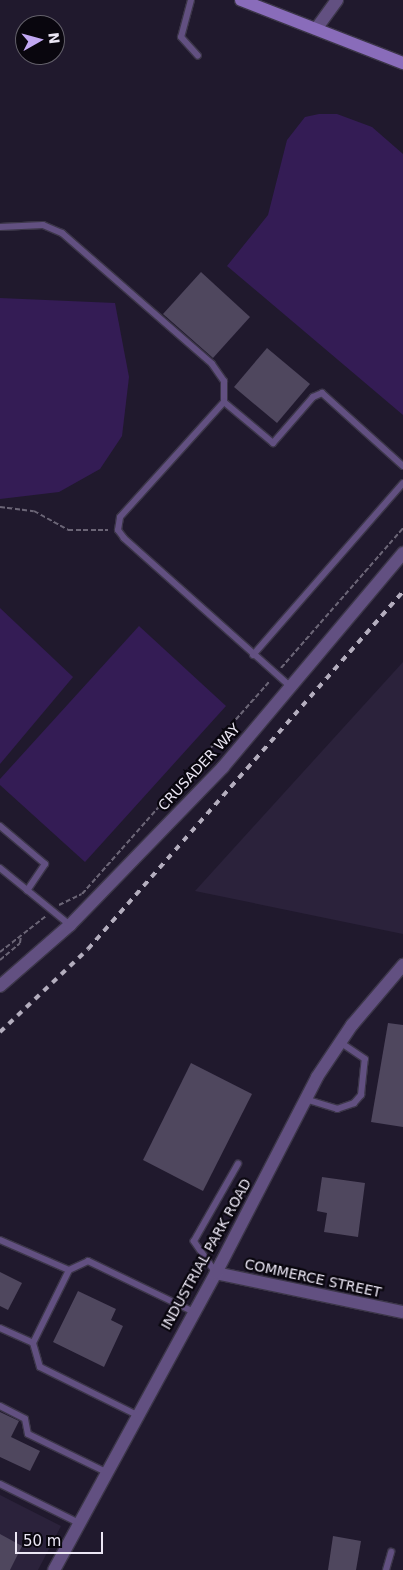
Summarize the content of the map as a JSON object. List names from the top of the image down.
{
  "streets": {
    "street": ["CRUSADER WAY", "INDUSTRIAL PARK ROAD", "COMMERCE STREET"]
  },
  "crossings": [
    ["INDUSTRIAL PARK ROAD", "COMMERCE STREET"]
  ],
  "scale_bar": "50 m",
  "north": "right"
}
